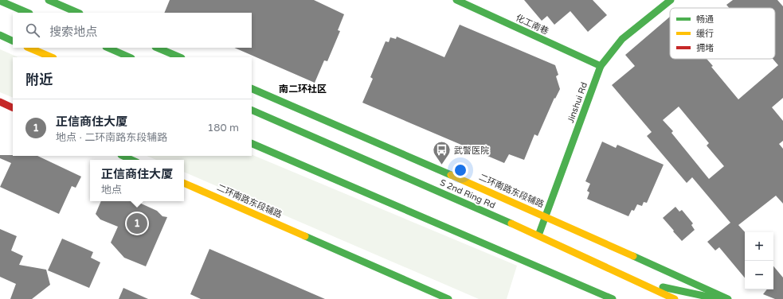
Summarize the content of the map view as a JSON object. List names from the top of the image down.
{
  "streets": {
    "main road": [
      "化工南巷",
      "Jinshui Rd",
      "二环南路东段辅路",
      "S 2nd Ring Rd"
    ]
  },
  "crossings": [
    ["化工南巷", "Jinshui Rd"],
    ["Jinshui Rd", "二环南路东段辅路"],
    ["Jinshui Rd", "S 2nd Ring Rd"]
  ],
  "districts": ["南二环社区"],
  "places": {
    "bus stop": ["武警医院"]
  },
  "legend": ["畅通", "缓行", "拥堵"],
  "page": {
    "search": "搜索地点",
    "heading": "附近",
    "list": [
      {
        "mark": "1",
        "name": "正信商住大厦",
        "note": "地点 · 二环南路东段辅路",
        "value": "180 m"
      }
    ],
    "popup": ["正信商住大厦", "地点"],
    "pins": "1",
    "map_buttons": ["+", "−"]
  }
}
